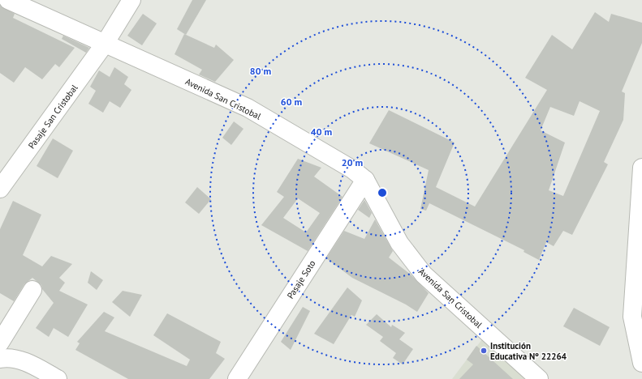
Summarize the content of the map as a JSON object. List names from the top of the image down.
{
  "streets": {
    "street": ["Avenida San Cristobal", "Pasaje San Cristobal", "Pasaje Soto"]
  },
  "crossings": [
    ["Avenida San Cristobal", "Pasaje San Cristobal"],
    ["Avenida San Cristobal", "Pasaje Soto"]
  ],
  "places": ["Institución Educativa Nº 22264"],
  "rings": [
    "80 m",
    "60 m",
    "40 m",
    "20 m"
  ]
}
